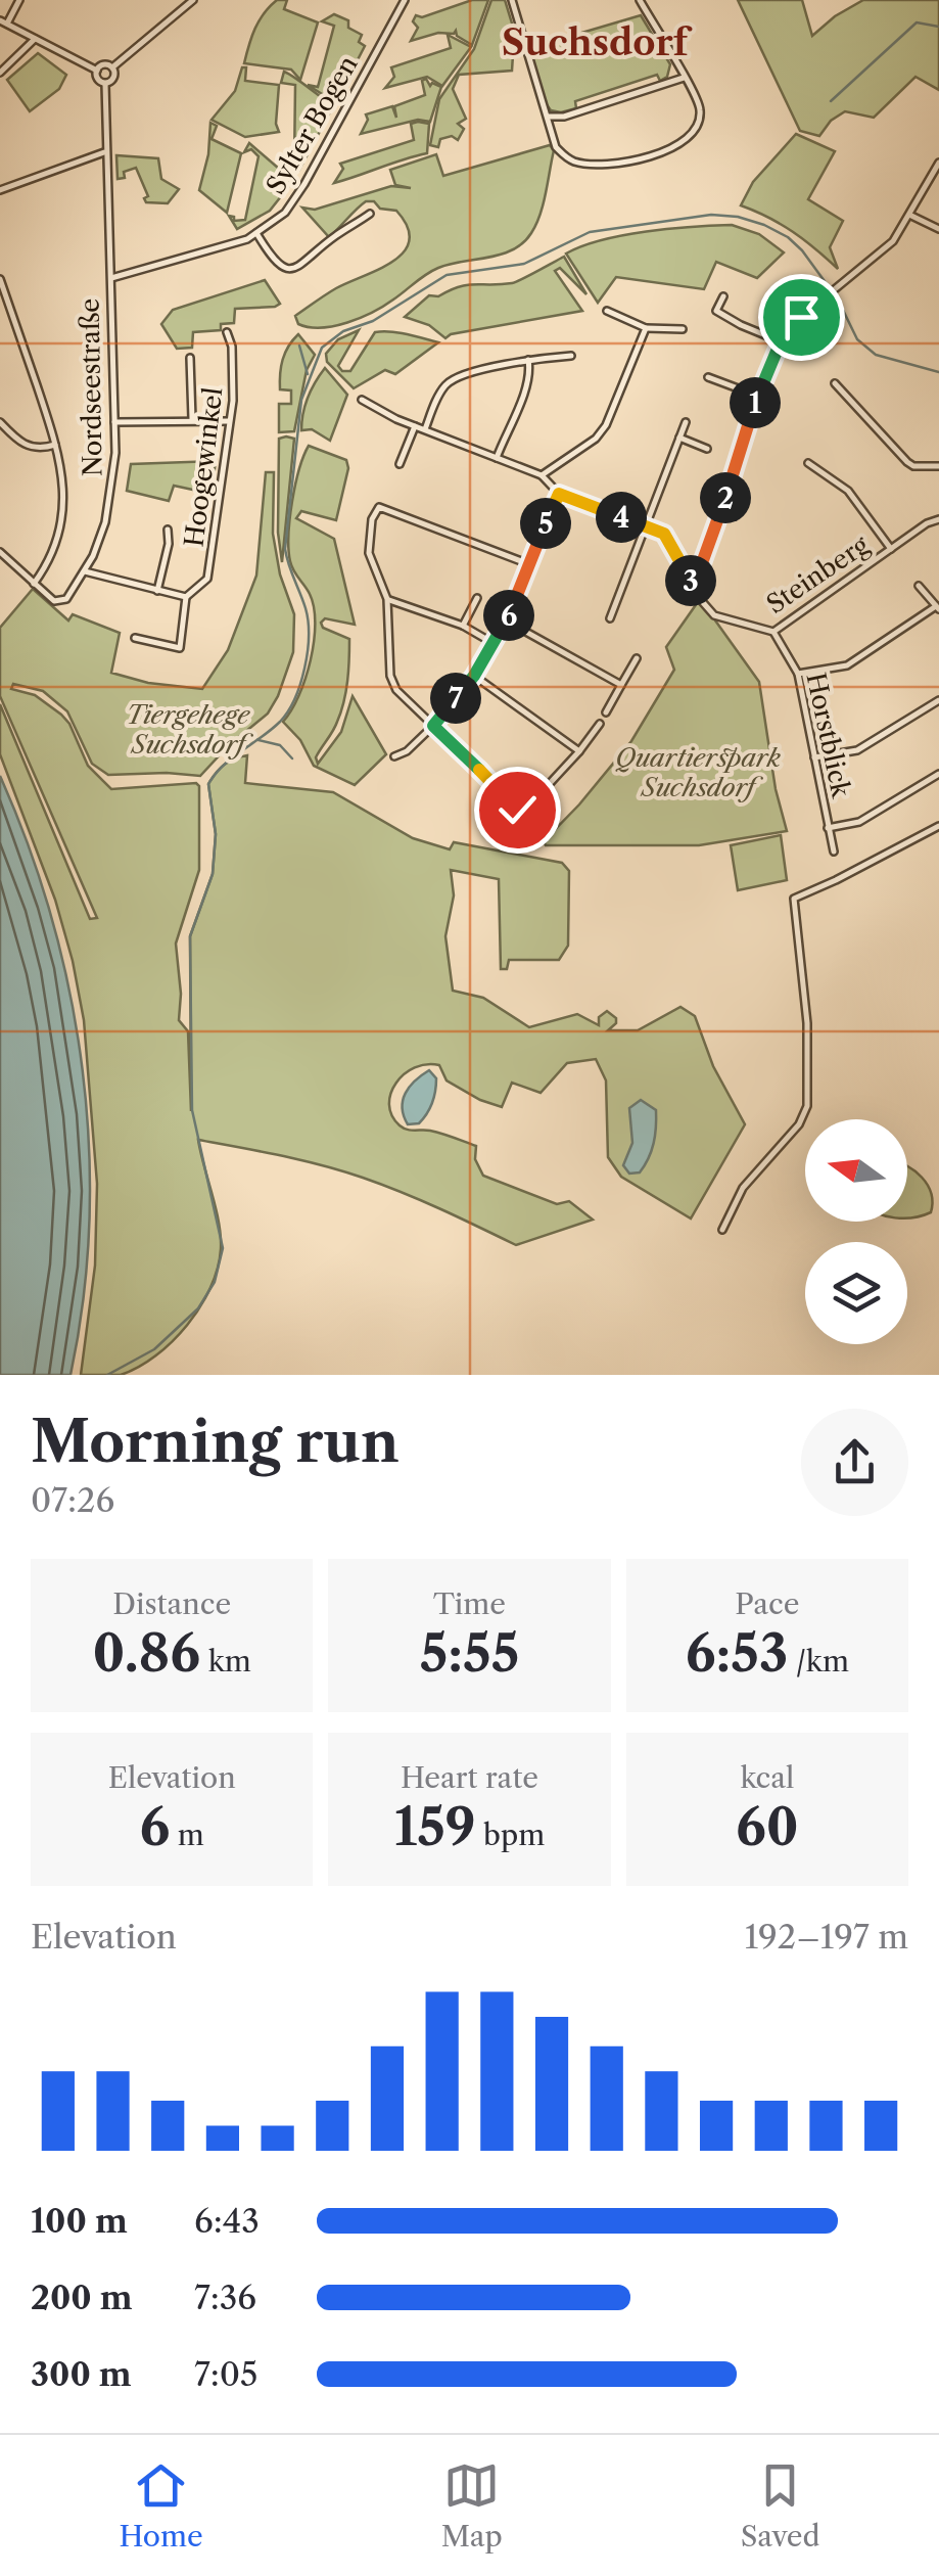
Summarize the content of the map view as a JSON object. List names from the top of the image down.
{
  "streets": {
    "street": [
      "Sylter Bogen",
      "Nordseestraße",
      "Hoogewinkel",
      "Steinberg",
      "Horstblick"
    ]
  },
  "crossings": [
    ["Sylter Bogen", "Nordseestraße"],
    ["Steinberg", "Horstblick"]
  ],
  "districts": ["Suchsdorf"],
  "parks": ["Tiergehege Suchsdorf", "Quartierspark Suchsdorf"],
  "north": "left",
  "page": {
    "pins": [
      "1",
      "2",
      "4",
      "5",
      "3",
      "6",
      "7"
    ],
    "heading": ["Morning run", "07:26"],
    "stats": [
      ["Distance", "0.86 km"],
      ["Time", "5:55"],
      ["Pace", "6:53 /km"],
      ["Elevation", "6 m"],
      ["Heart rate", "159 bpm"],
      ["kcal", "60"]
    ],
    "chart": ["Elevation", "192–197 m"],
    "list": [
      {
        "name": "100 m",
        "note": "6:43"
      },
      {
        "name": "200 m",
        "note": "7:36"
      },
      {
        "name": "300 m",
        "note": "7:05"
      }
    ],
    "tabs": ["Home", "Map", "Saved"]
  }
}
